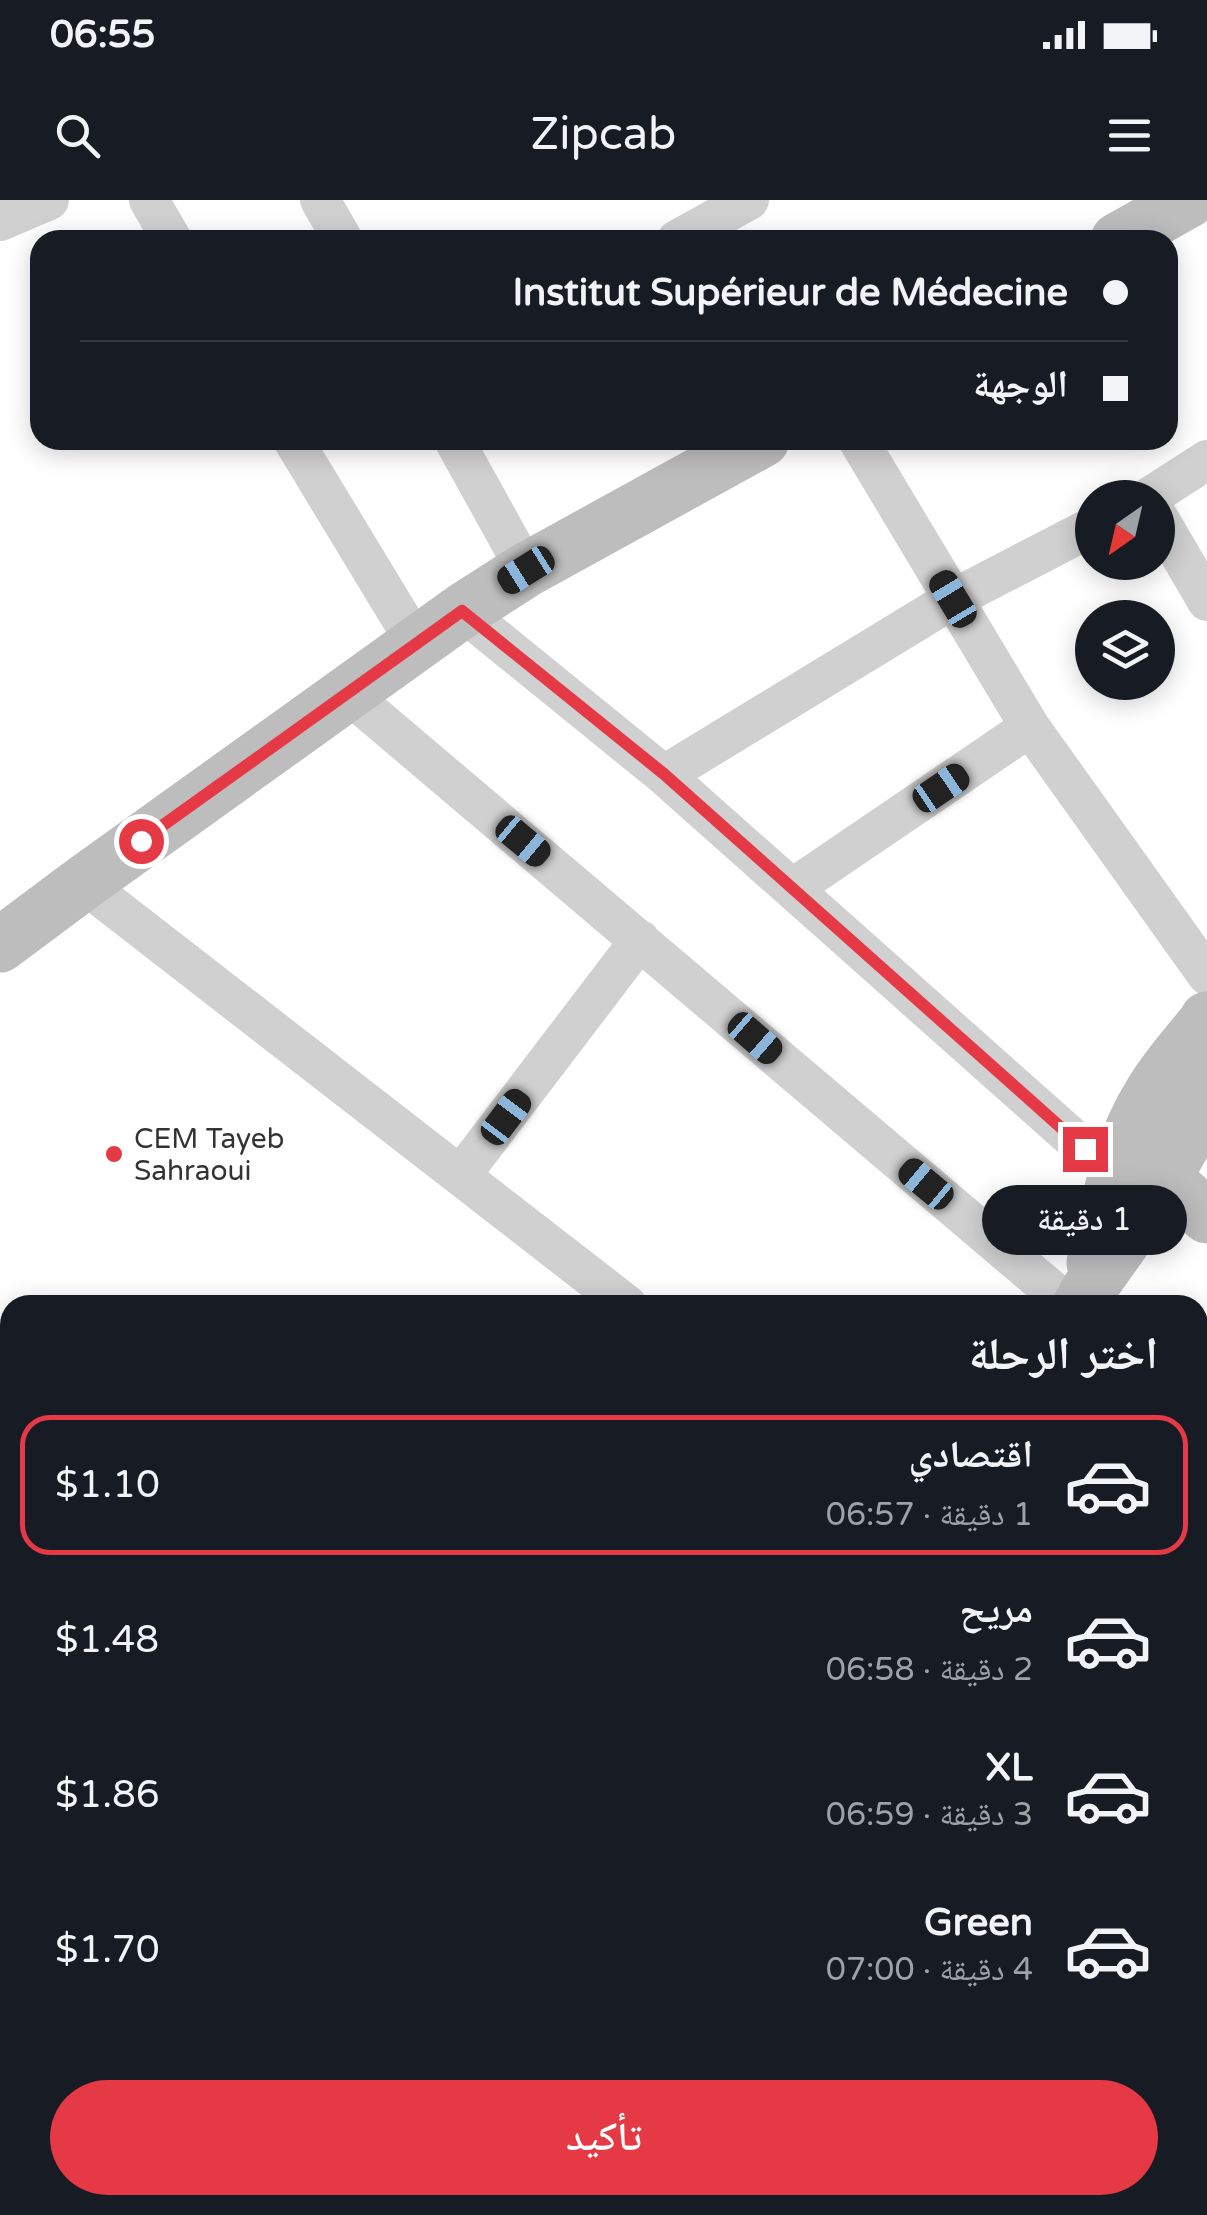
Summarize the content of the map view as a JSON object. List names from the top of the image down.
{
  "places": ["CEM Tayeb Sahraoui"],
  "north": "bottom left",
  "page": {
    "status": "06:55",
    "header": "Zipcab",
    "banner": ["Institut Supérieur de Médecine", "الوجهة"],
    "bubble": "1 دقيقة",
    "heading": "اختر الرحلة",
    "list": [
      {
        "name": "اقتصادي",
        "note": "1 دقيقة · 06:57",
        "value": "$1.10"
      },
      {
        "name": "مريح",
        "note": "2 دقيقة · 06:58",
        "value": "$1.48"
      },
      {
        "name": "XL",
        "note": "3 دقيقة · 06:59",
        "value": "$1.86"
      },
      {
        "name": "Green",
        "note": "4 دقيقة · 07:00",
        "value": "$1.70"
      }
    ],
    "buttons": "تأكيد"
  }
}
